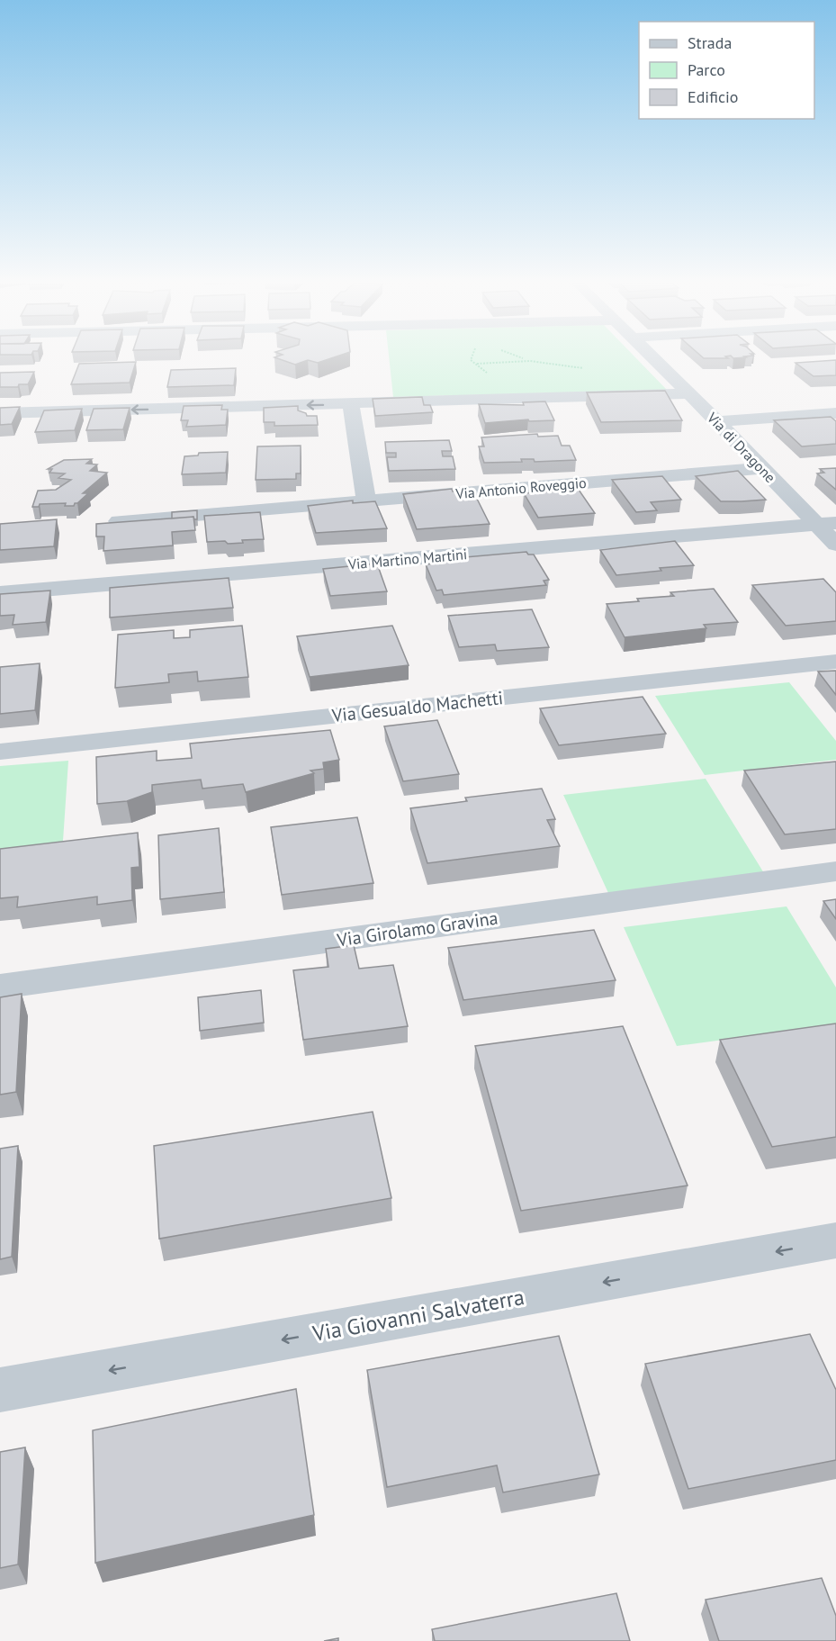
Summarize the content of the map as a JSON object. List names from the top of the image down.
{
  "streets": {
    "street": [
      "Via di Dragone",
      "Via Antonio Roveggio",
      "Via Martino Martini",
      "Via Gesualdo Machetti",
      "Via Girolamo Gravina",
      "Via Giovanni Salvaterra"
    ]
  },
  "crossings": [
    ["Via di Dragone", "Via Antonio Roveggio"],
    ["Via di Dragone", "Via Martino Martini"]
  ],
  "one_way": ["Via Giovanni Salvaterra"],
  "legend": ["Strada", "Parco", "Edificio"]
}
